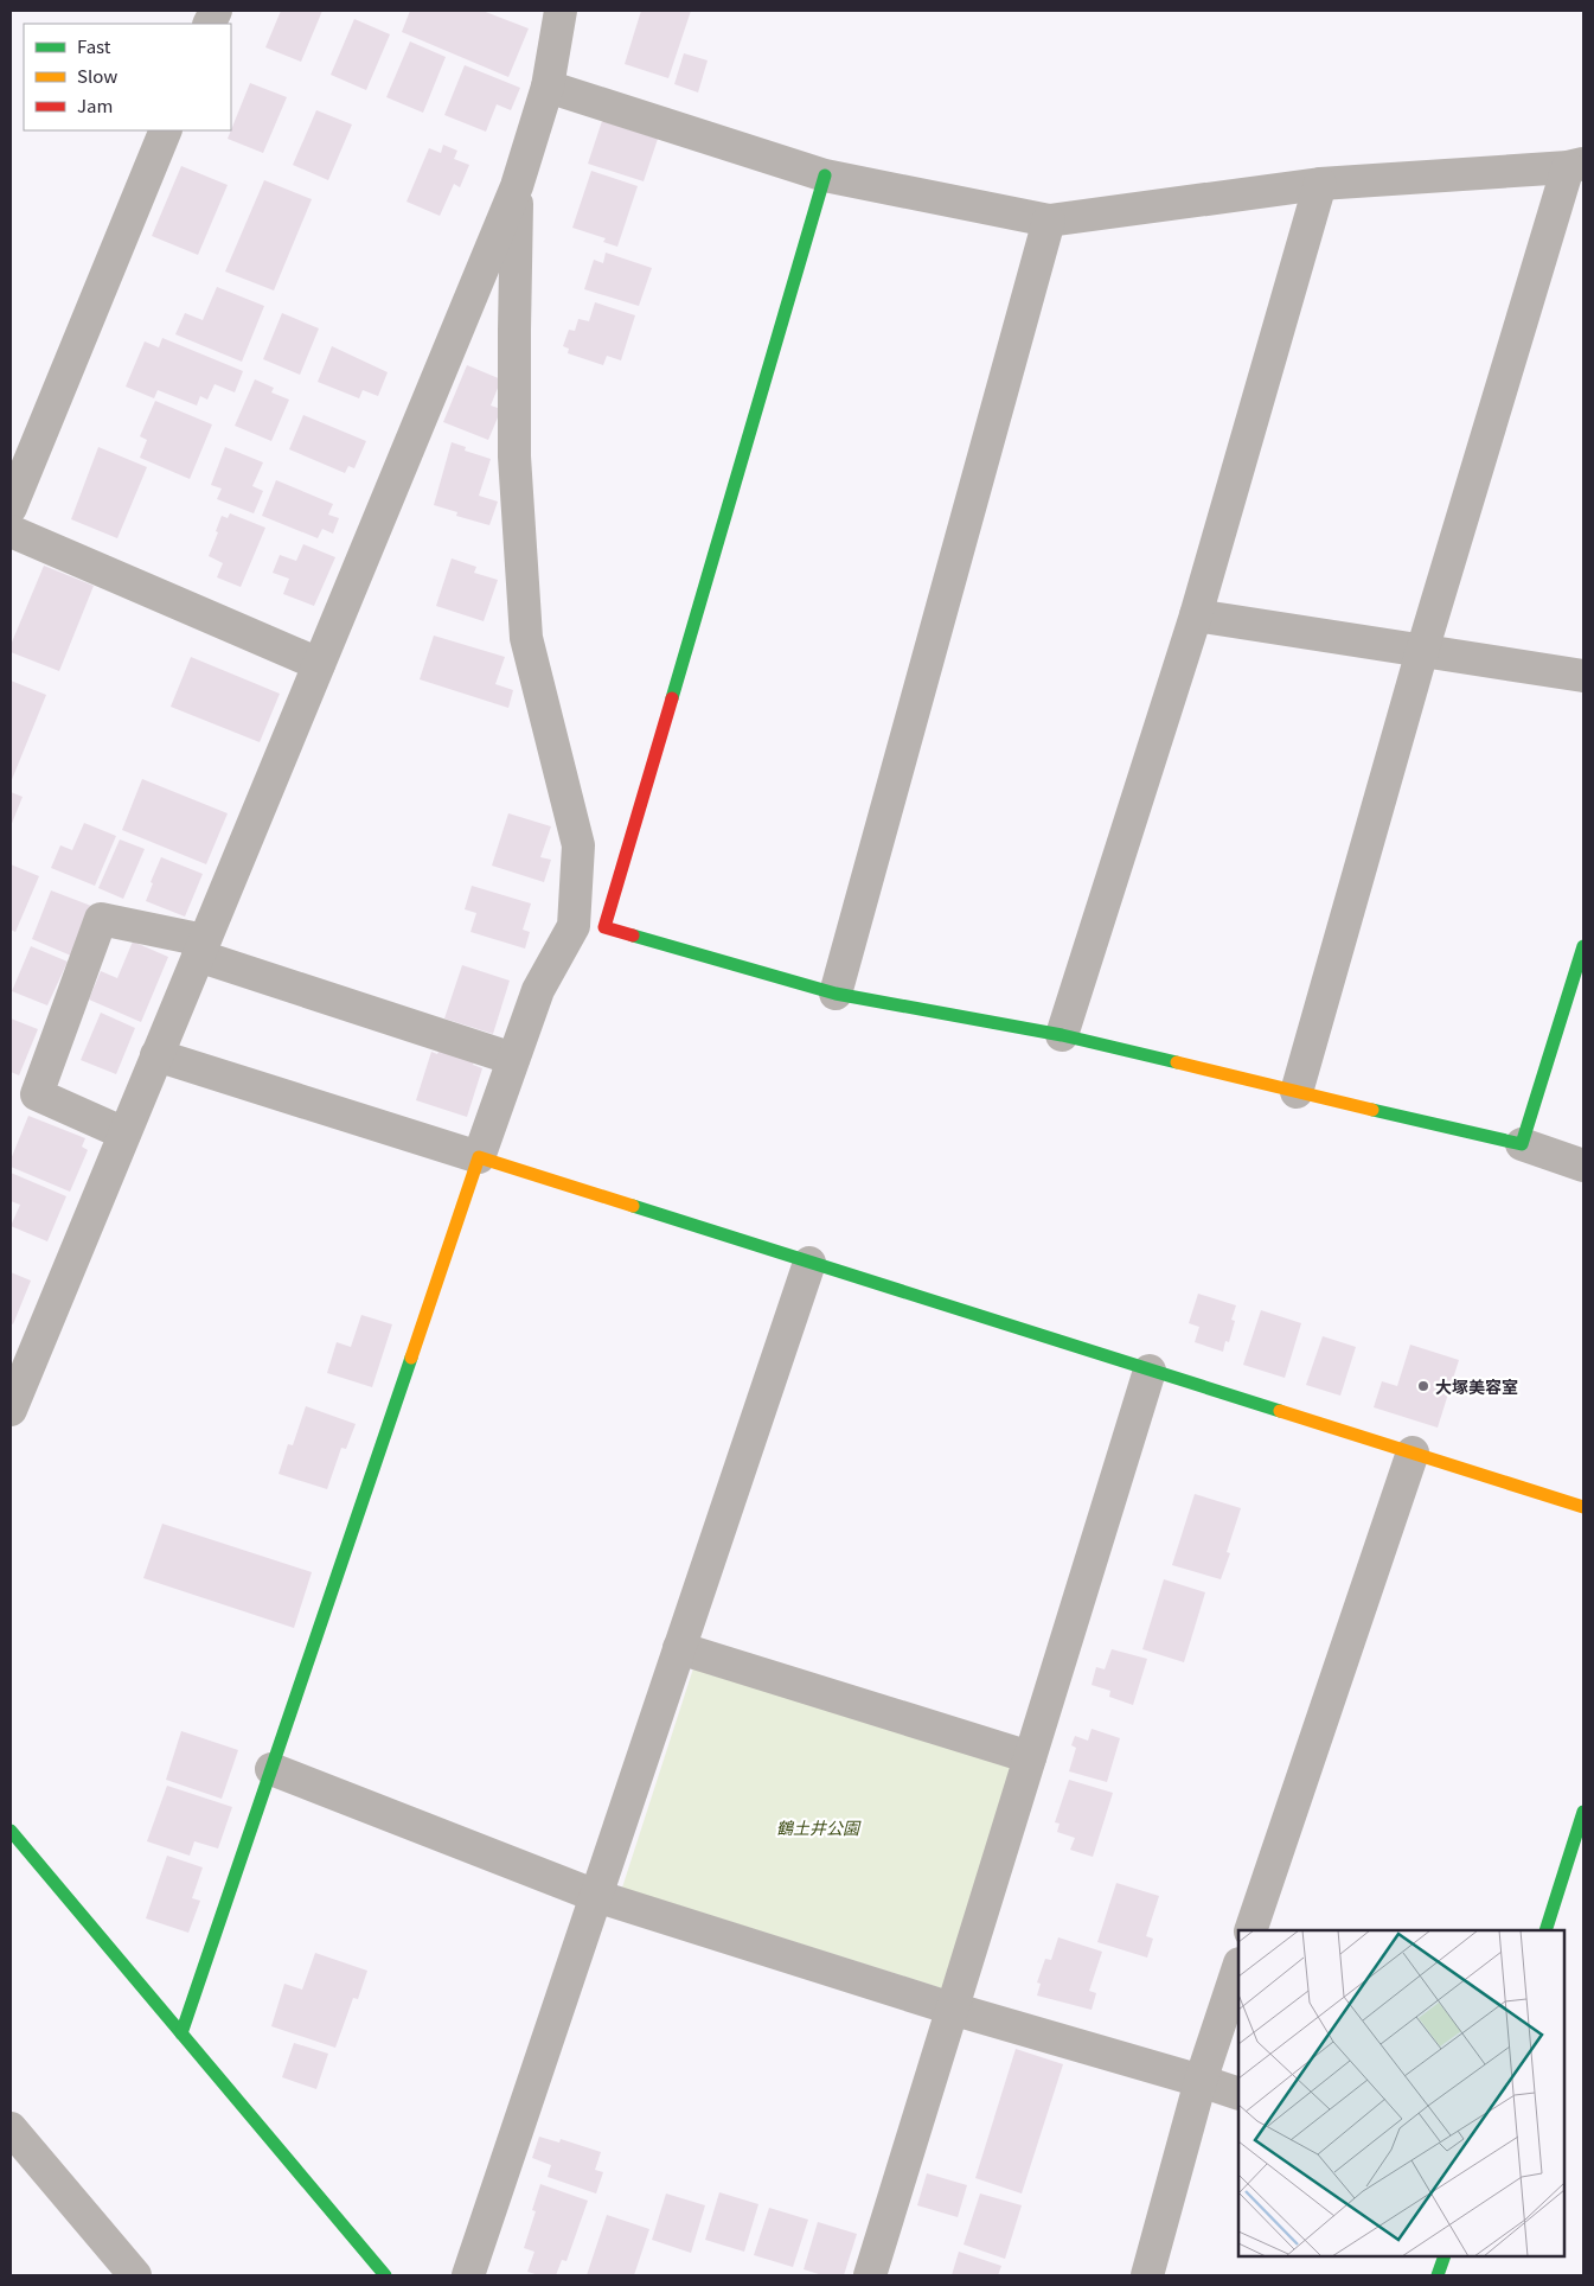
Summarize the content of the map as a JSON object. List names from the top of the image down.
{
  "parks": ["鶴土井公園"],
  "places": ["大塚美容室"],
  "legend": ["Fast", "Slow", "Jam"]
}
